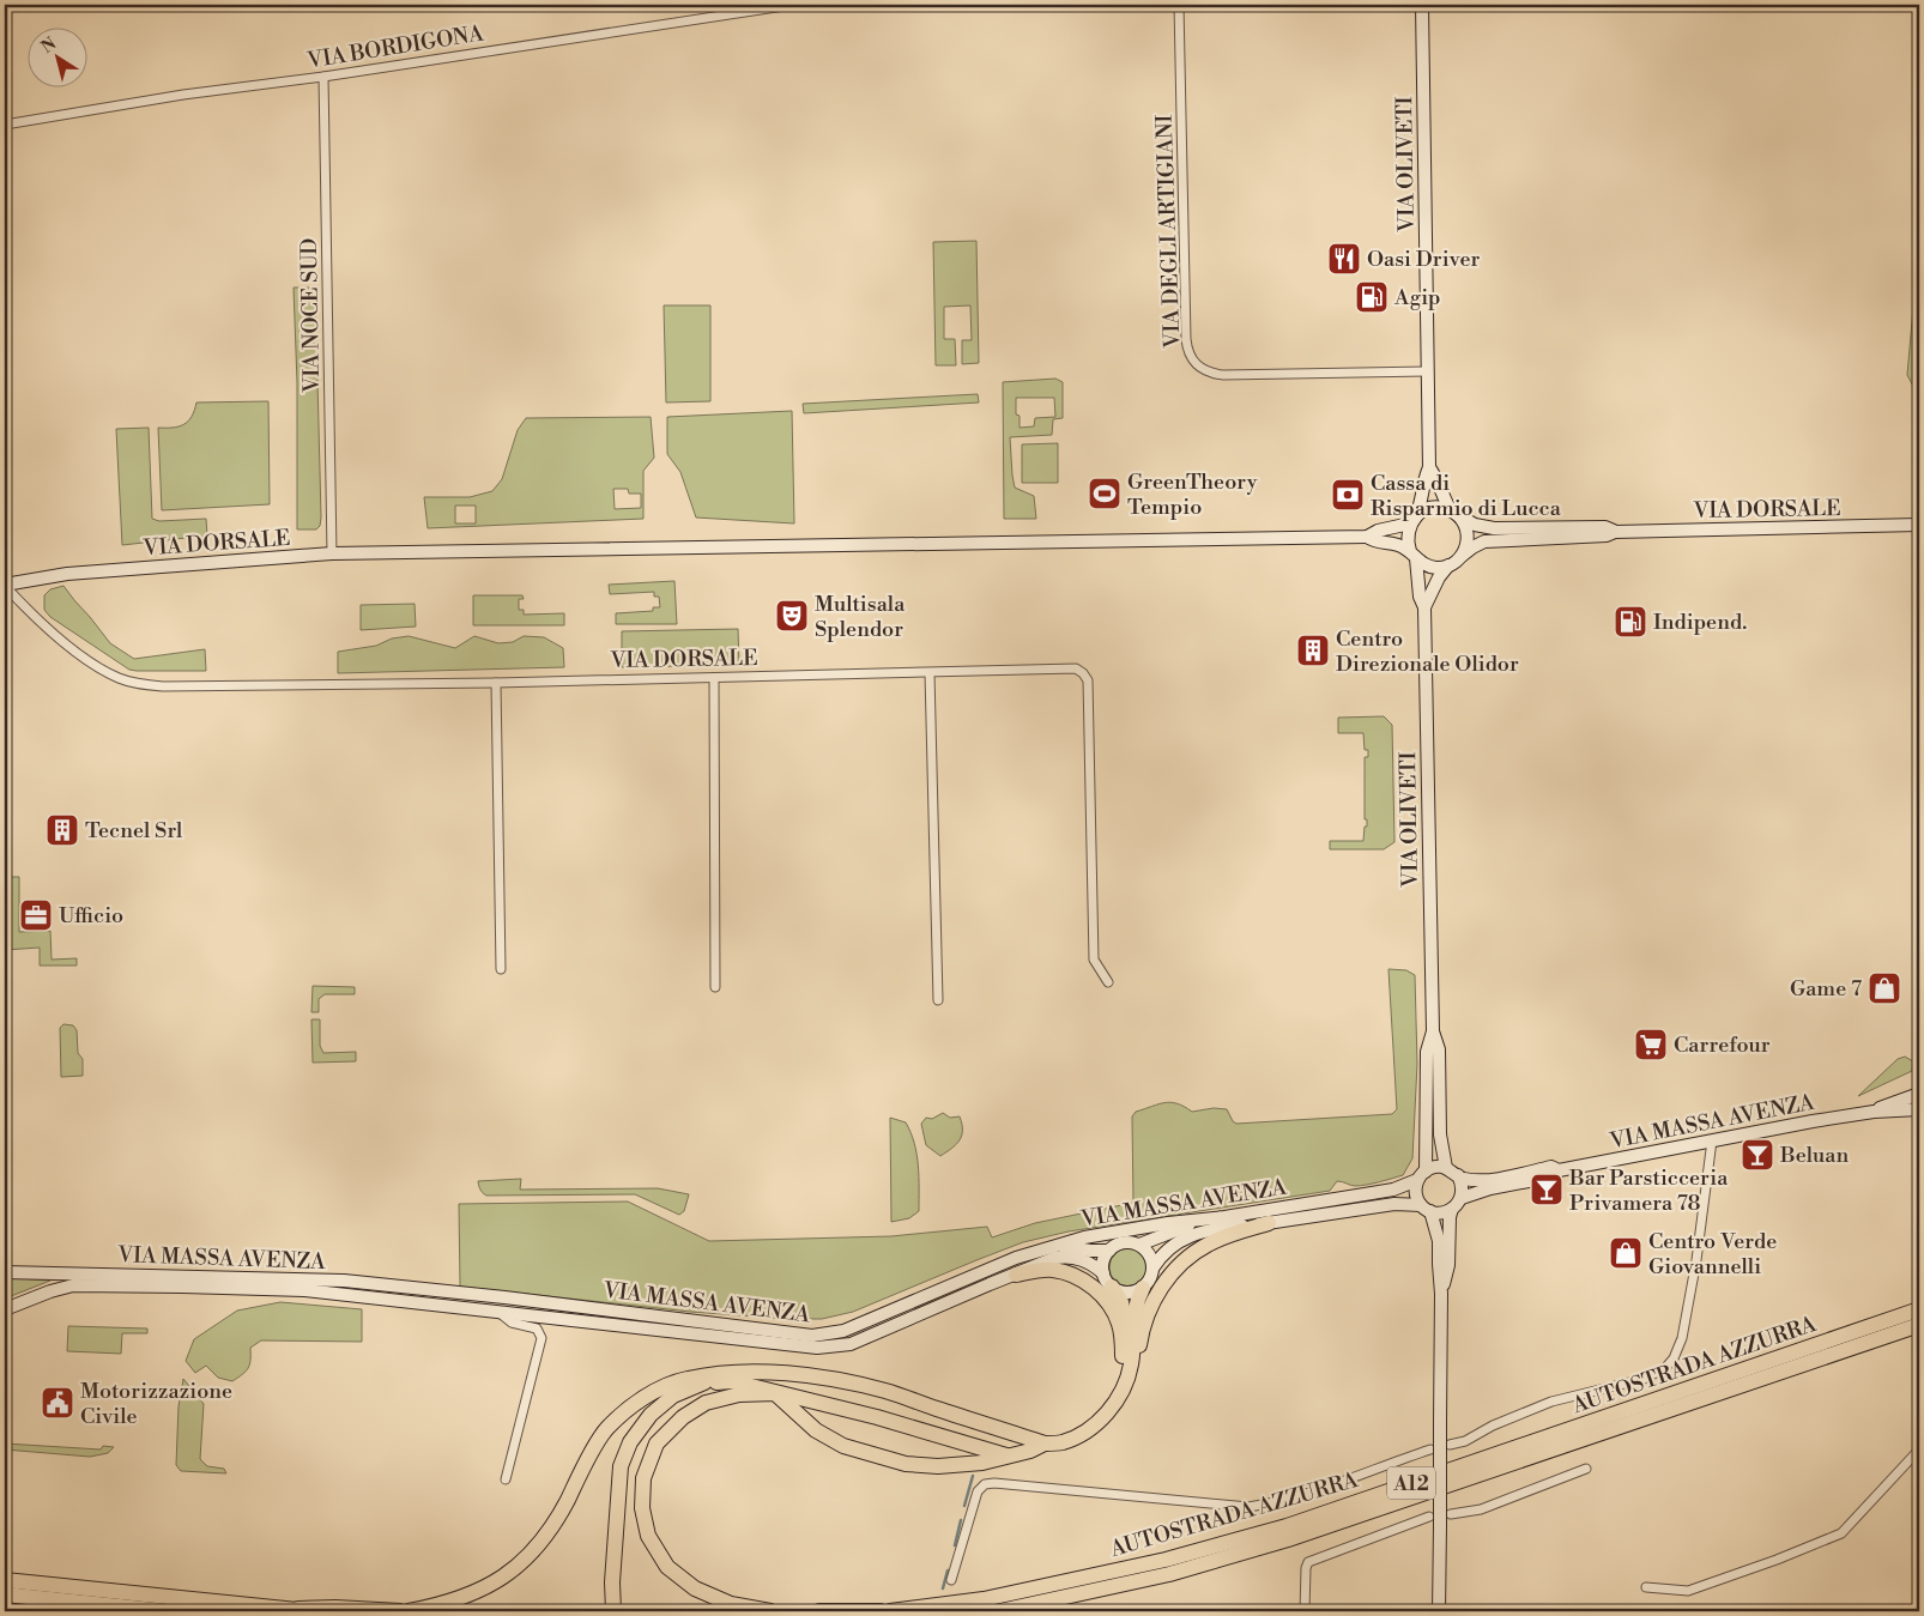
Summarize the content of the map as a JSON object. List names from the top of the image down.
{
  "streets": {
    "highway": ["AUTOSTRADA AZZURRA", "A12"],
    "main road": ["VIA OLIVETI", "VIA DORSALE", "VIA MASSA AVENZA"],
    "street": ["VIA BORDIGONA", "VIA DEGLI ARTIGIANI", "VIA NOCE SUD"]
  },
  "crossings": [
    ["VIA BORDIGONA", "VIA NOCE SUD"],
    ["VIA OLIVETI", "VIA DEGLI ARTIGIANI"],
    ["VIA OLIVETI", "VIA DORSALE"],
    ["VIA OLIVETI", "VIA MASSA AVENZA"],
    ["VIA NOCE SUD", "VIA DORSALE"]
  ],
  "places": {
    "restaurant": ["Oasi Driver"],
    "fuel station": ["Agip", "Indipend."],
    "sports": ["GreenTheory Tempio"],
    "bank": ["Cassa di Risparmio di Lucca"],
    "theatre": ["Multisala Splendor"],
    "building": ["Centro Direzionale Olidor", "Tecnel Srl"],
    "office": ["Ufficio"],
    "shop": ["Game 7", "Centro Verde Giovannelli"],
    "supermarket": ["Carrefour"],
    "bar": ["Beluan", "Bar Parsticceria Privamera 78"],
    "public building": ["Motorizzazione Civile"]
  },
  "north": "top left"
}
